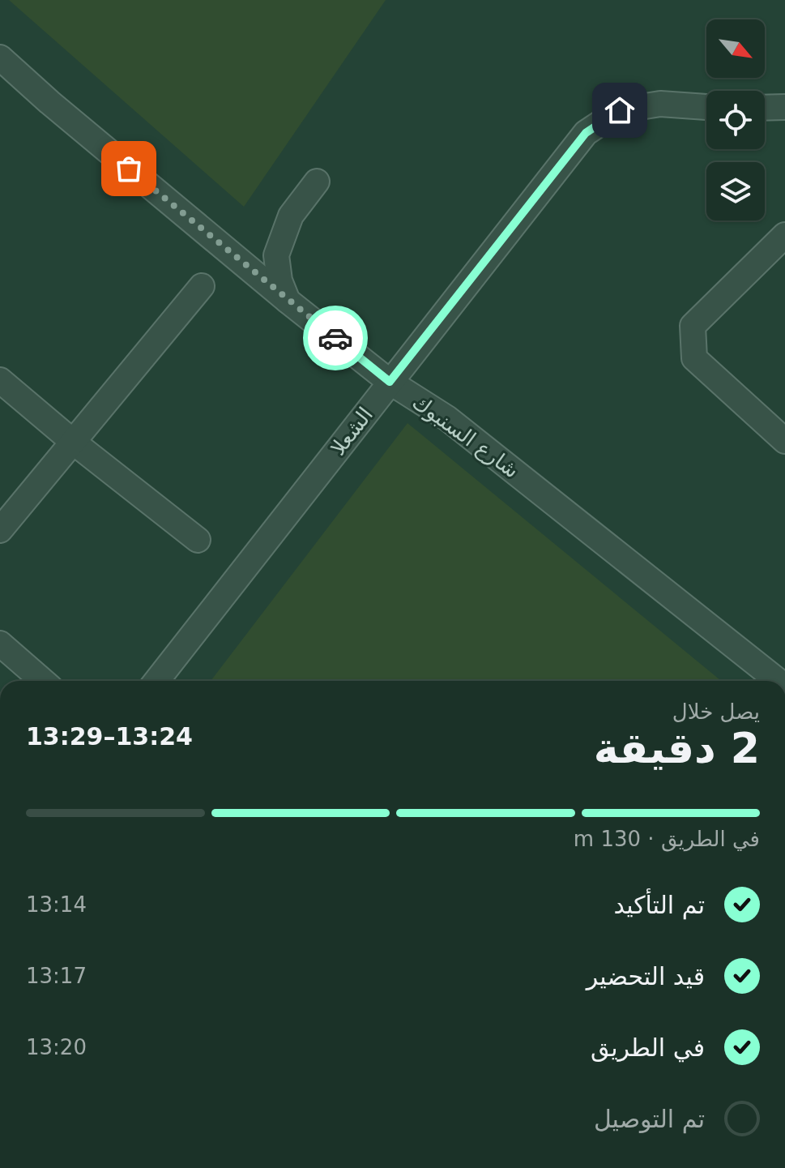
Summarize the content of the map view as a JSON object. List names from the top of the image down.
{
  "streets": {
    "street": ["الشعلا", "شارع السنبوك"]
  },
  "crossings": [
    ["الشعلا", "شارع السنبوك"]
  ],
  "north": "bottom right",
  "page": {
    "heading": ["2 دقيقة", "يصل خلال", "13:24–13:29"],
    "bar": "في الطريق · 130 m",
    "list": [
      ["تم التأكيد", "13:14"],
      ["قيد التحضير", "13:17"],
      ["في الطريق", "13:20"],
      "تم التوصيل"
    ]
  }
}
